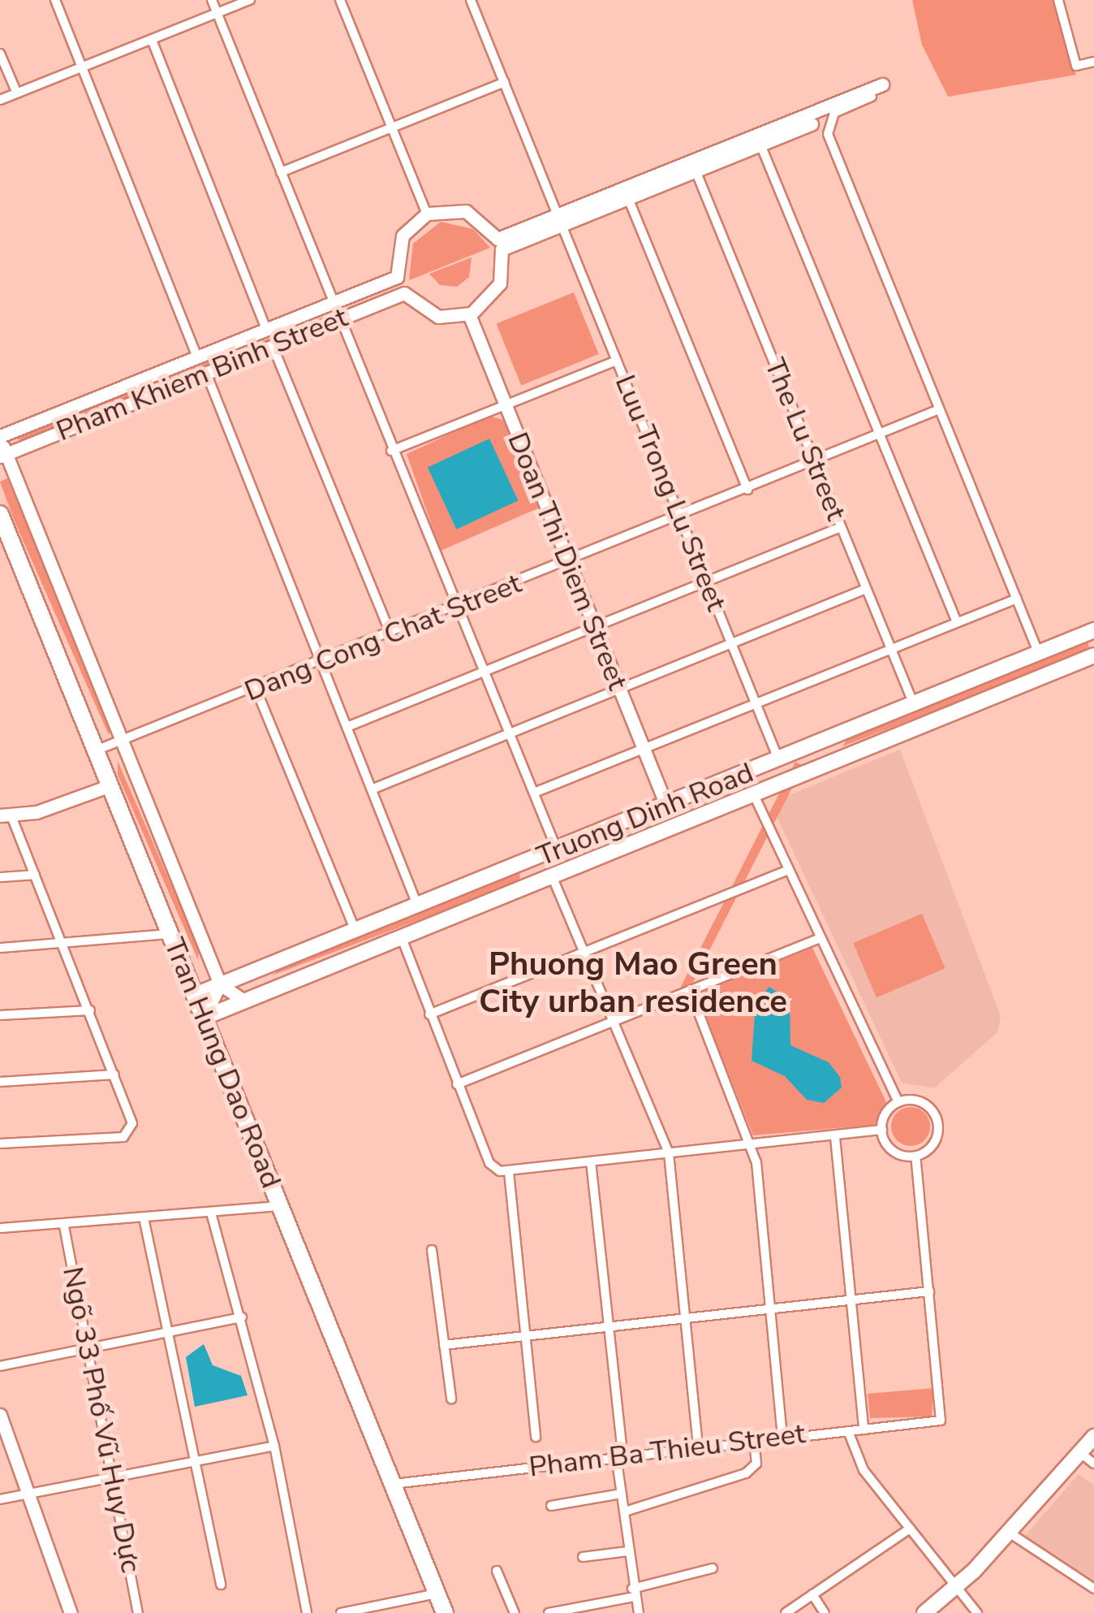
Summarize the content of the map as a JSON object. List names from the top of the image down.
{
  "streets": {
    "highway": ["Tran Hung Dao Road"],
    "main road": ["Truong Dinh Road"],
    "street": [
      "Pham Khiem Binh Street",
      "The Lu Street",
      "Luu Trong Lu Street",
      "Doan Thi Diem Street",
      "Dang Cong Chat Street",
      "Ngõ 33 Phố Vũ Huy Dực",
      "Pham Ba Thieu Street"
    ]
  },
  "crossings": [
    ["Pham Khiem Binh Street", "Doan Thi Diem Street"],
    ["Pham Khiem Binh Street", "Tran Hung Dao Road"],
    ["The Lu Street", "Dang Cong Chat Street"],
    ["The Lu Street", "Truong Dinh Road"],
    ["Luu Trong Lu Street", "Dang Cong Chat Street"],
    ["Luu Trong Lu Street", "Truong Dinh Road"],
    ["Doan Thi Diem Street", "Dang Cong Chat Street"],
    ["Doan Thi Diem Street", "Truong Dinh Road"],
    ["Dang Cong Chat Street", "Tran Hung Dao Road"],
    ["Truong Dinh Road", "Tran Hung Dao Road"],
    ["Tran Hung Dao Road", "Pham Ba Thieu Street"]
  ],
  "districts": ["Phuong Mao Green City urban residence"]
}
